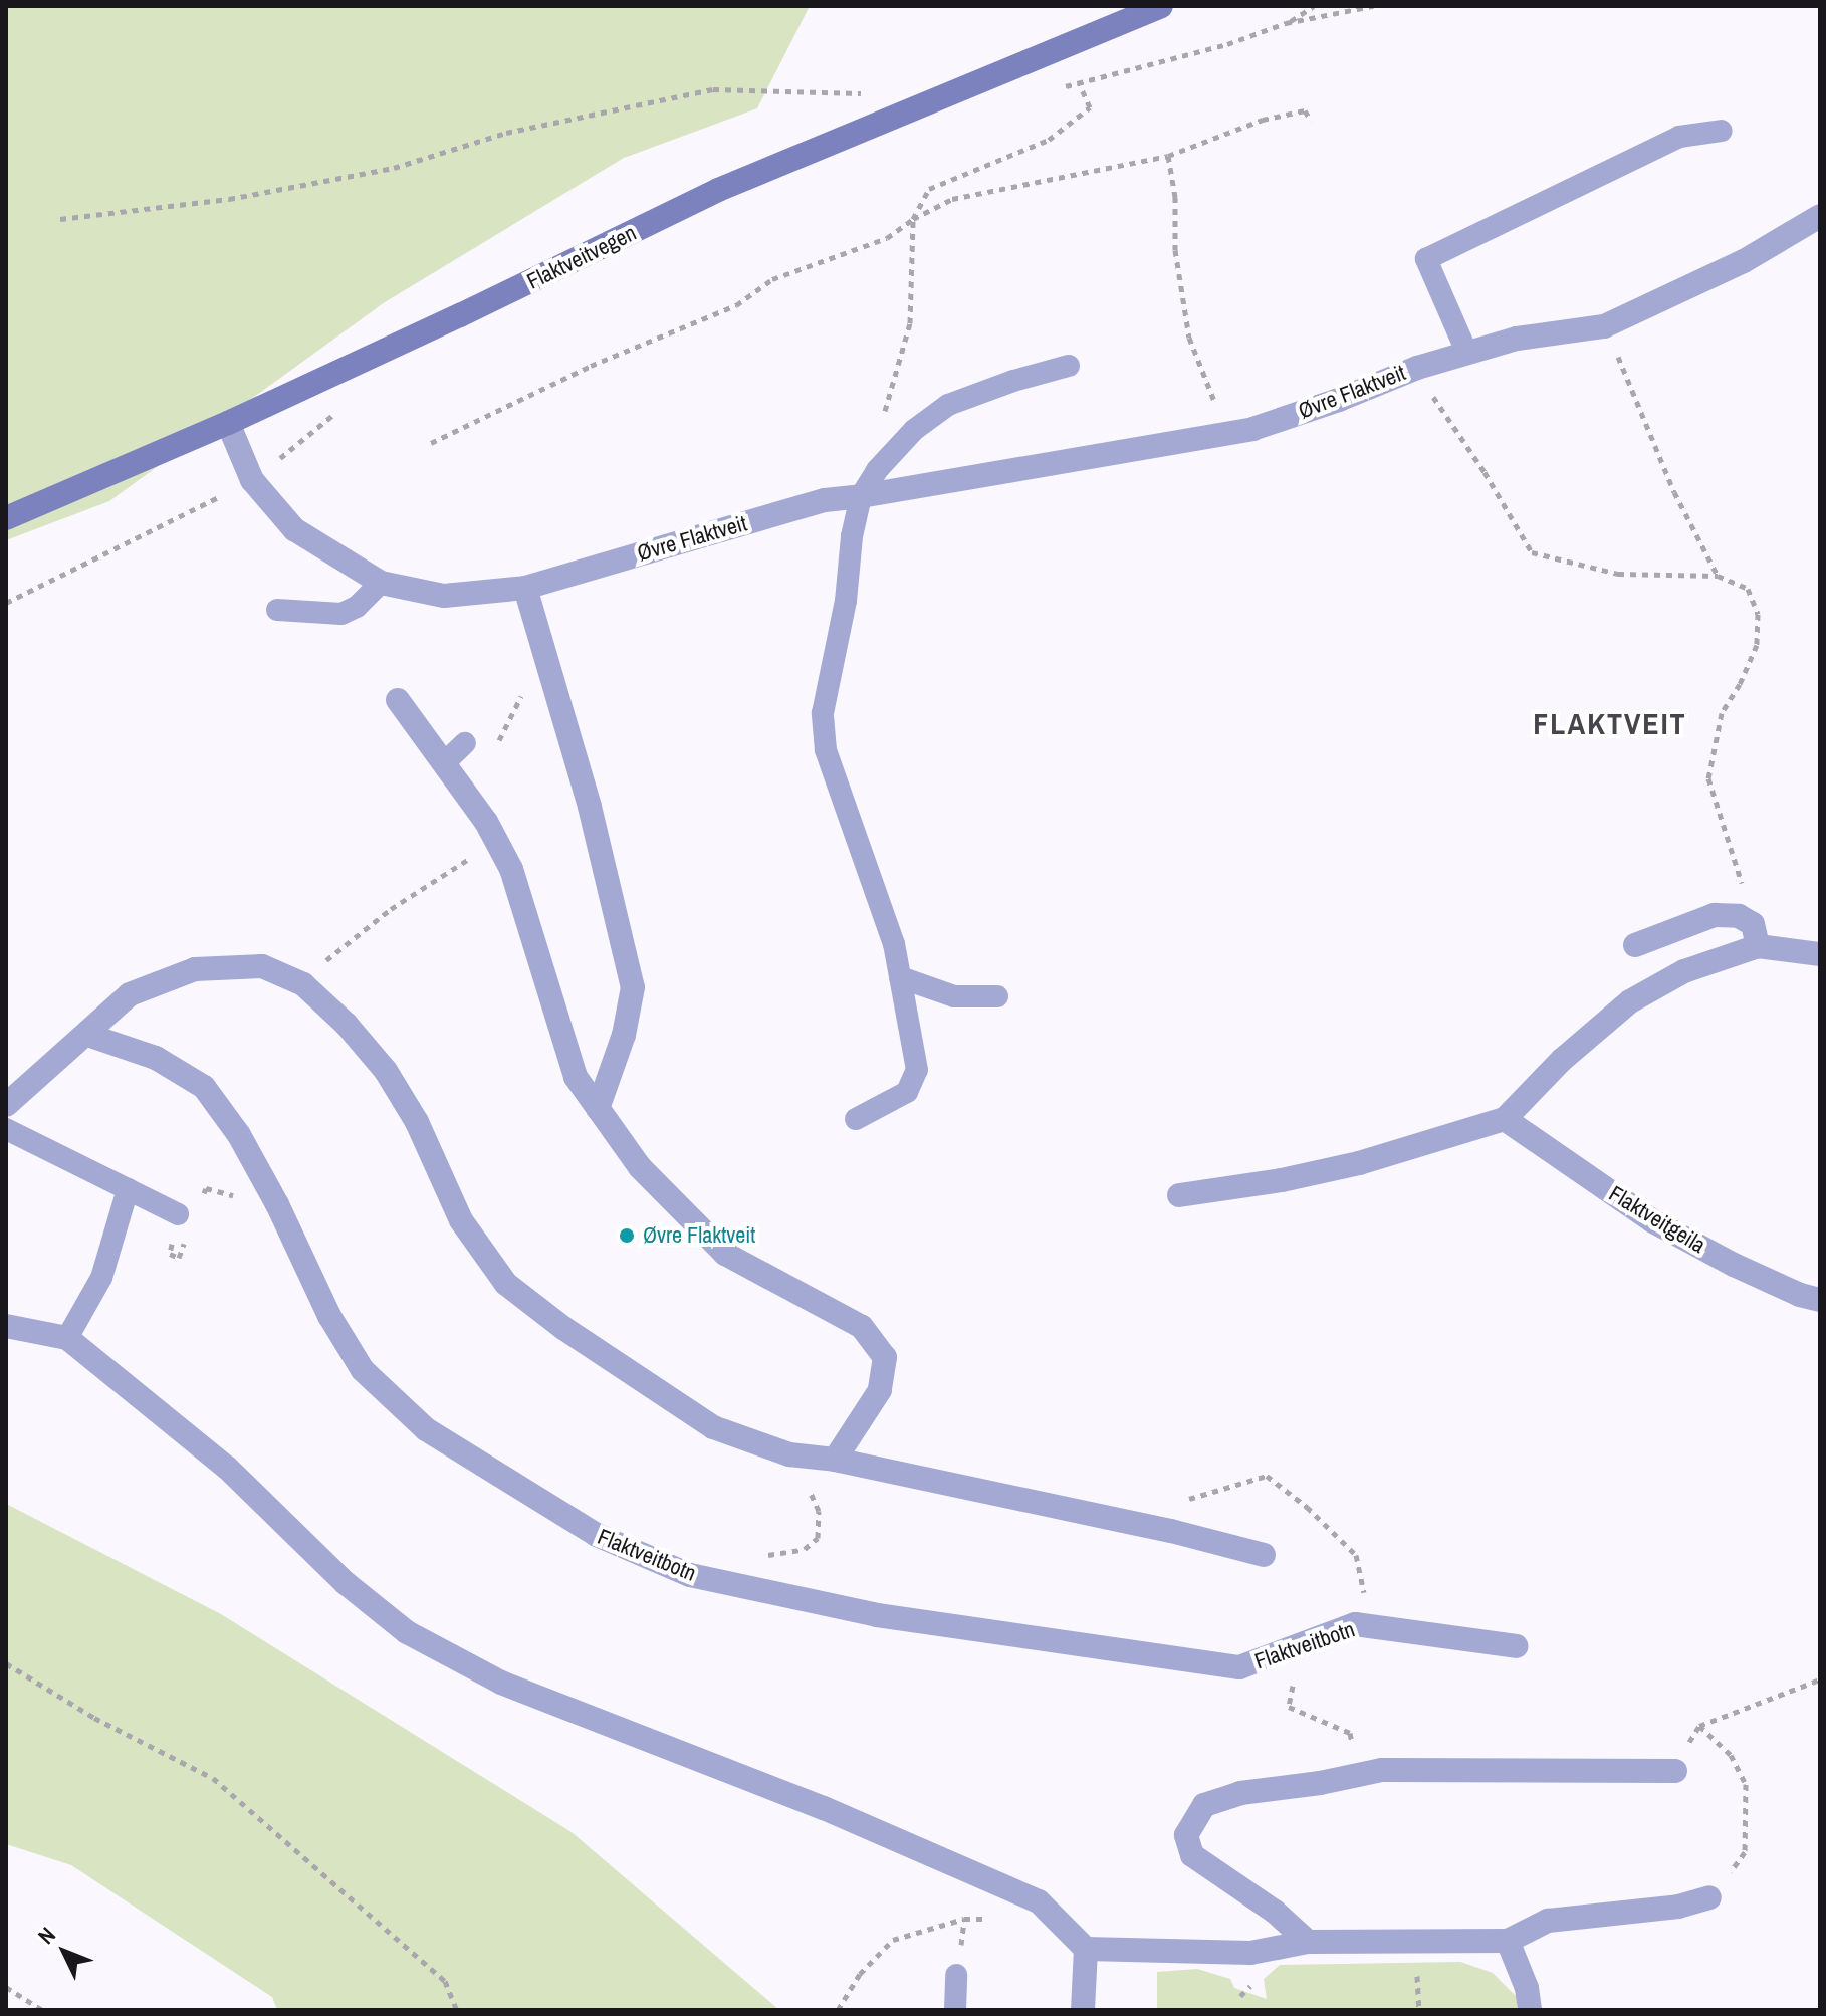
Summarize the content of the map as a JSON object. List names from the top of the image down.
{
  "streets": {
    "main road": ["Flaktveitvegen"],
    "street": ["Øvre Flaktveit", "Flaktveitgeila", "Flaktveitbotn"]
  },
  "crossings": [
    ["Flaktveitvegen", "Øvre Flaktveit"]
  ],
  "districts": ["FLAKTVEIT"],
  "places": ["Øvre Flaktveit"],
  "north": "top left"
}
